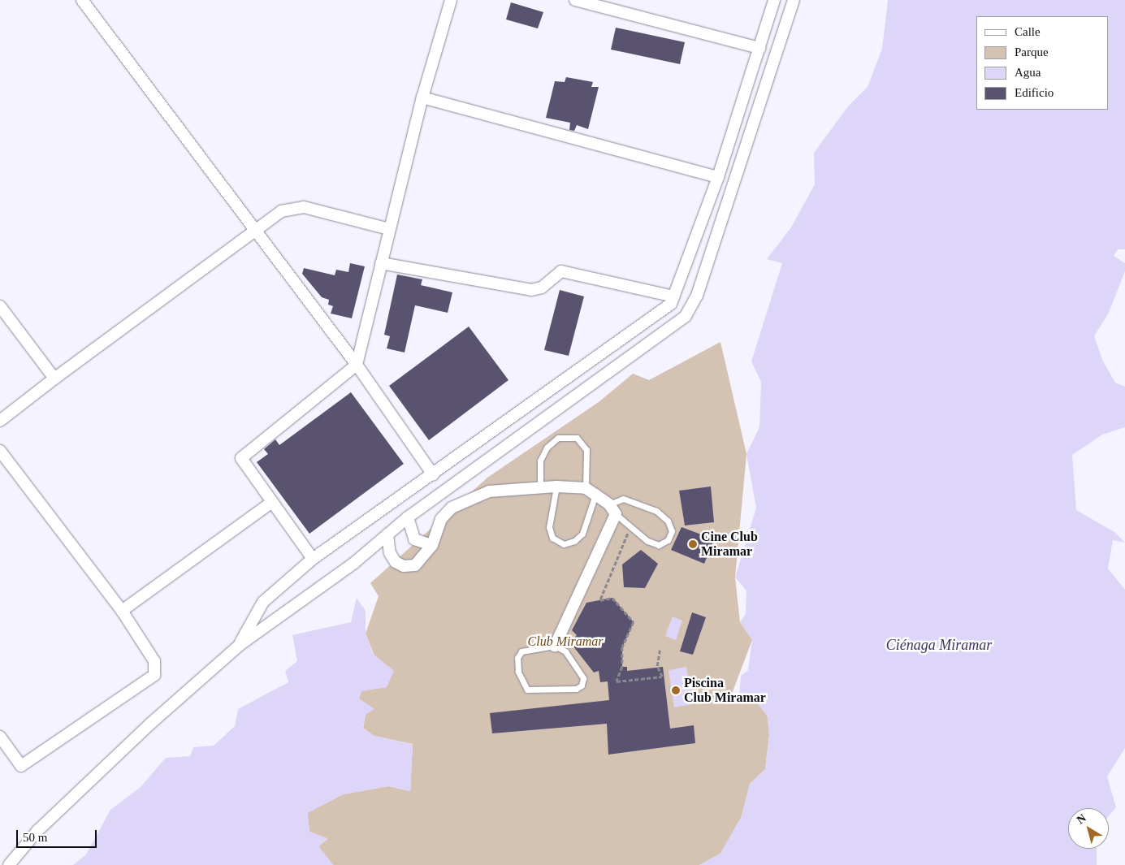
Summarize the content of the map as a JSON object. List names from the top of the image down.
{
  "water": ["Ciénaga Miramar"],
  "parks": ["Club Miramar"],
  "places": ["Cine Club Miramar", "Piscina Club Miramar"],
  "legend": [
    "Calle",
    "Parque",
    "Agua",
    "Edificio"
  ],
  "scale_bar": "50 m",
  "north": "top left"
}
